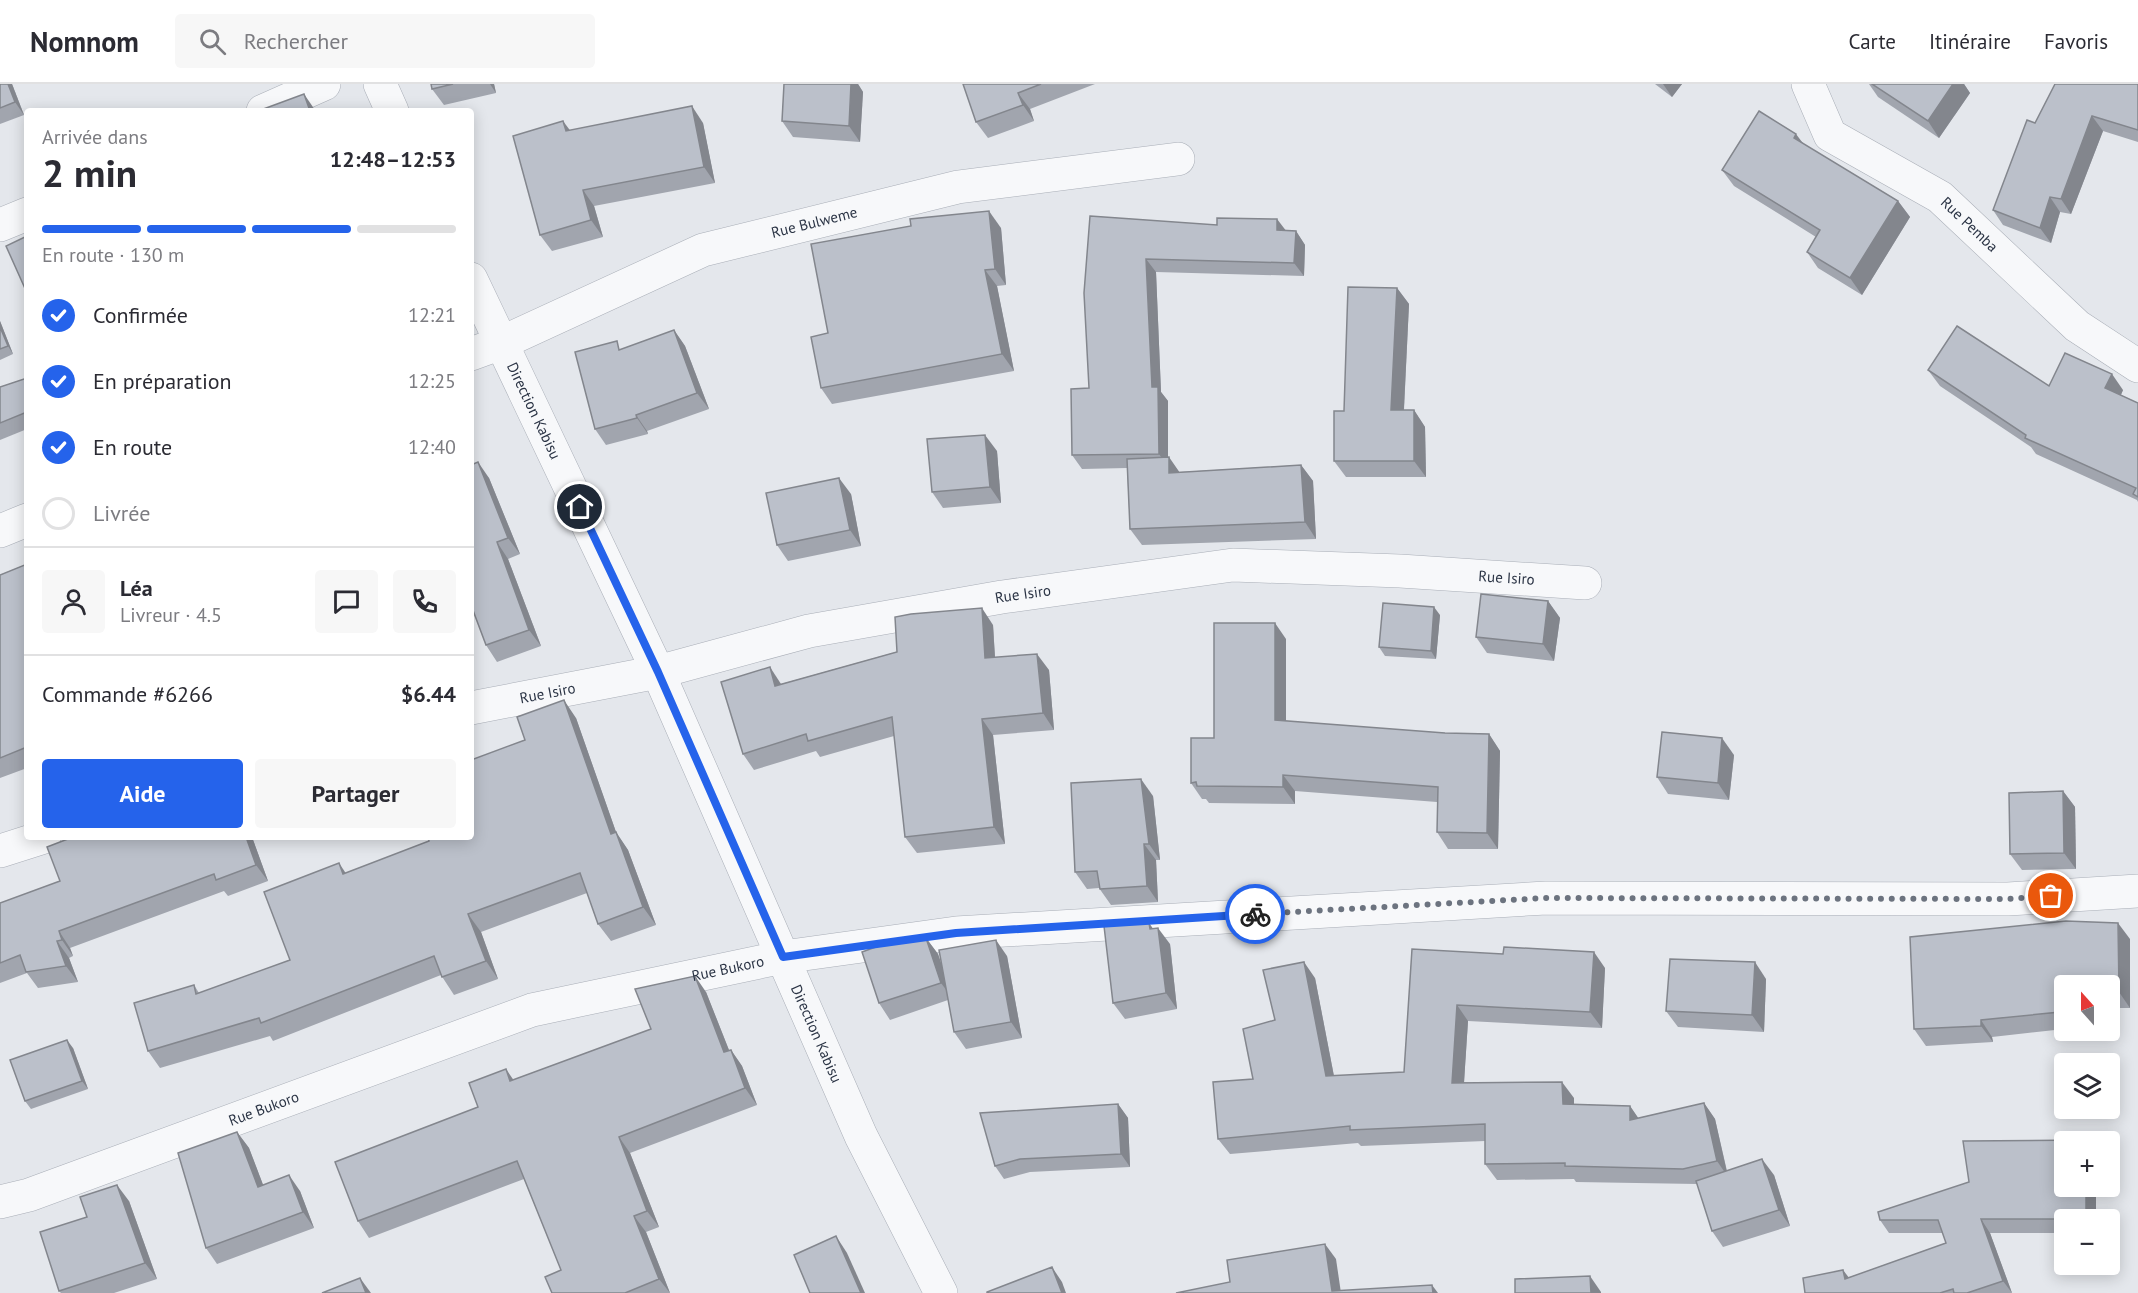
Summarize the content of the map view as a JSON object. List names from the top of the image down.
{
  "streets": {
    "street": [
      "Rue Bulweme",
      "Rue Pemba",
      "Direction Kabisu",
      "Rue Isiro",
      "Rue Bukoro"
    ]
  },
  "crossings": [
    ["Rue Bulweme", "Direction Kabisu"],
    ["Direction Kabisu", "Rue Isiro"],
    ["Direction Kabisu", "Rue Bukoro"]
  ],
  "north": "top",
  "page": {
    "header": "Nomnom",
    "search": "Rechercher",
    "nav": ["Carte", "Itinéraire", "Favoris"],
    "heading": ["2 min", "Arrivée dans", "12:48–12:53"],
    "panel": [
      "Léa",
      "Livreur · 4.5",
      "Commande #6266",
      "$6.44"
    ],
    "bar": "En route · 130 m",
    "list": [
      ["Confirmée", "12:21"],
      ["En préparation", "12:25"],
      ["En route", "12:40"],
      "Livrée"
    ],
    "buttons": ["Aide", "Partager"],
    "map_buttons": ["+", "−"]
  }
}
